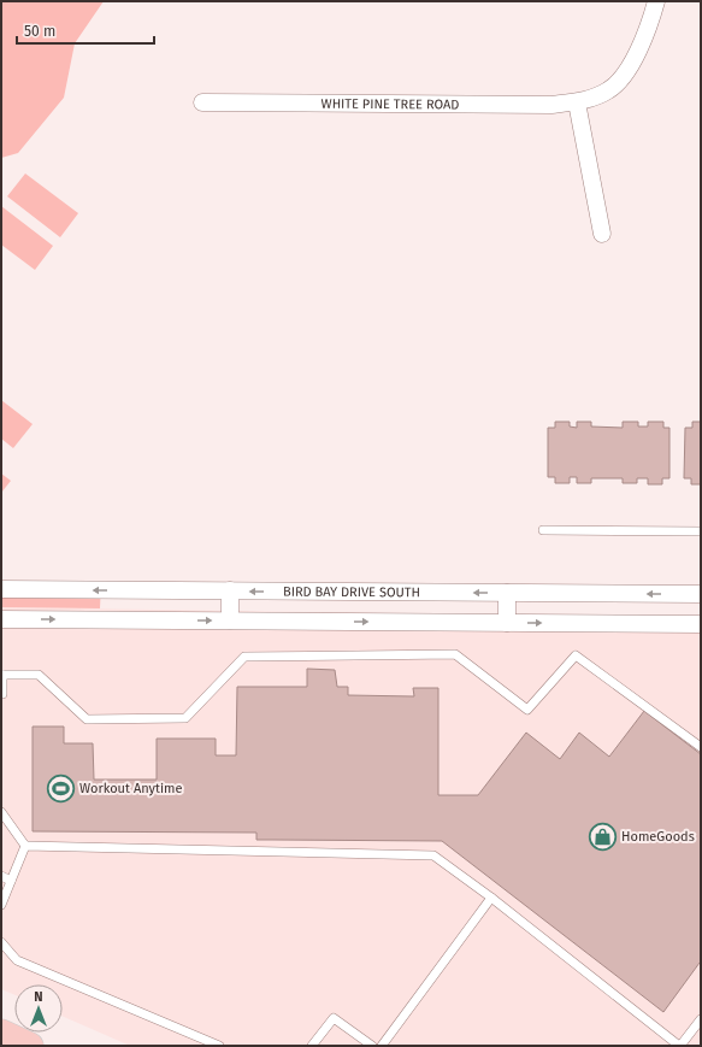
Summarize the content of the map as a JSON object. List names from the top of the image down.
{
  "streets": {
    "street": ["WHITE PINE TREE ROAD", "BIRD BAY DRIVE SOUTH"]
  },
  "places": {
    "sports": ["Workout Anytime"],
    "shop": ["HomeGoods"]
  },
  "scale_bar": "50 m",
  "north": "top"
}
